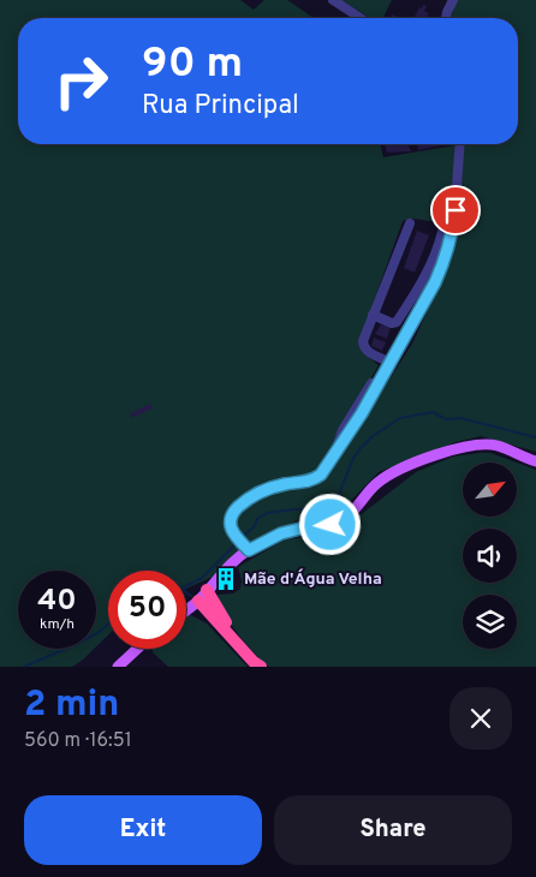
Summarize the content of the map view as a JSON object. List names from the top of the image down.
{
  "places": {
    "building": ["Mãe d'Água Velha"]
  },
  "north": "top right",
  "page": {
    "turn": ["90 m", "Rua Principal"],
    "speed": "40 km/h",
    "limit": "50",
    "heading": ["2 min", "560 m · 16:51"],
    "buttons": ["Exit", "Share"]
  }
}
